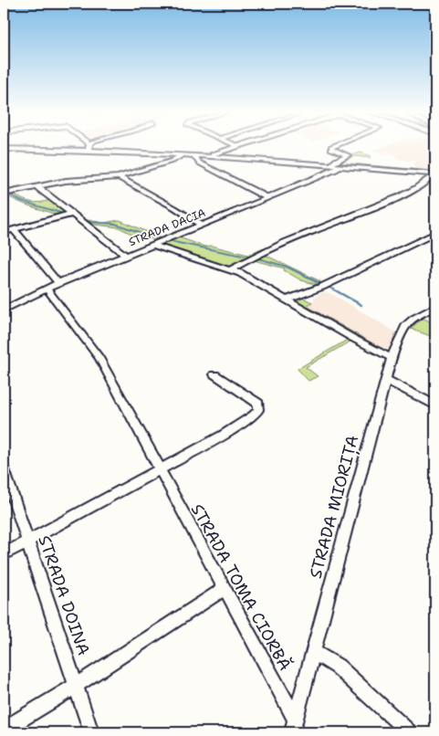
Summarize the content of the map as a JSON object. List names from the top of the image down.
{
  "streets": {
    "street": [
      "STRADA DACIA",
      "STRADA MIORIȚA",
      "STRADA TOMA CIORBĂ",
      "STRADA DOINA"
    ]
  },
  "crossings": [
    ["STRADA DACIA", "STRADA TOMA CIORBĂ"],
    ["STRADA MIORIȚA", "STRADA TOMA CIORBĂ"]
  ]
}
